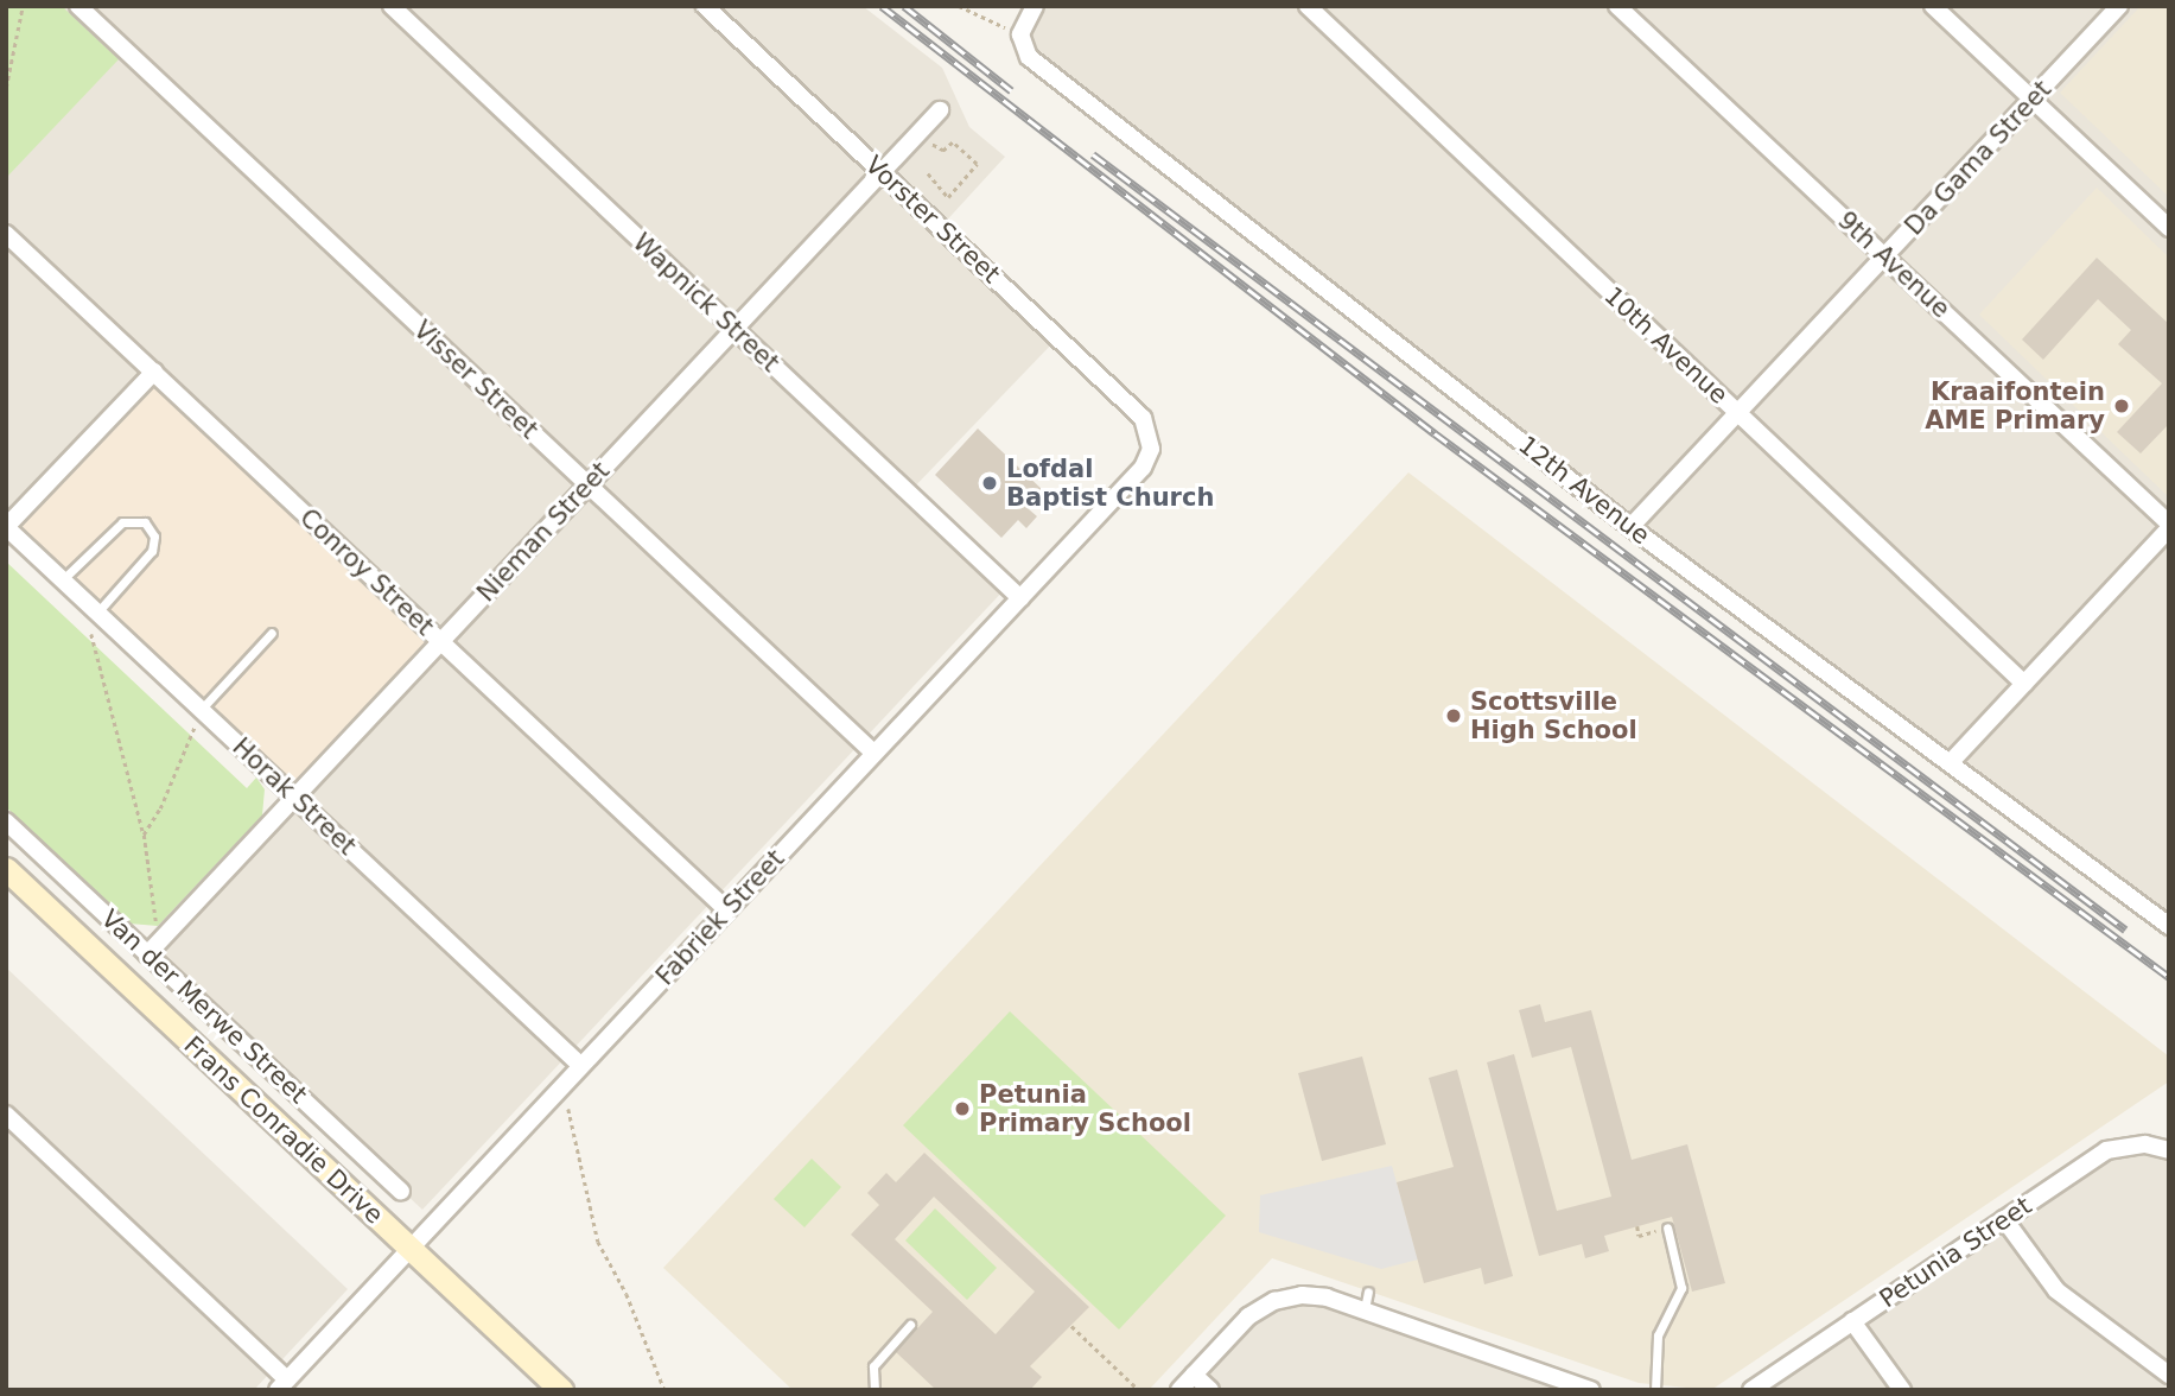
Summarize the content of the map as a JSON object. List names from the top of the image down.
{
  "streets": {
    "street": [
      "Da Gama Street",
      "Vorster Street",
      "9th Avenue",
      "Wapnick Street",
      "10th Avenue",
      "Visser Street",
      "12th Avenue",
      "Nieman Street",
      "Conroy Street",
      "Horak Street",
      "Fabriek Street",
      "Van der Merwe Street",
      "Frans Conradie Drive",
      "Petunia Street"
    ]
  },
  "crossings": [
    ["Da Gama Street", "9th Avenue"],
    ["Da Gama Street", "10th Avenue"],
    ["Da Gama Street", "12th Avenue"],
    ["Vorster Street", "Nieman Street"],
    ["Vorster Street", "Fabriek Street"],
    ["Wapnick Street", "Nieman Street"],
    ["Wapnick Street", "Fabriek Street"],
    ["Visser Street", "Nieman Street"],
    ["Visser Street", "Fabriek Street"],
    ["Nieman Street", "Conroy Street"],
    ["Nieman Street", "Horak Street"],
    ["Nieman Street", "Van der Merwe Street"],
    ["Conroy Street", "Fabriek Street"],
    ["Horak Street", "Fabriek Street"],
    ["Fabriek Street", "Frans Conradie Drive"]
  ],
  "places": [
    "Kraaifontein AME Primary",
    "Lofdal Baptist Church",
    "Scottsville High School",
    "Petunia Primary School"
  ]
}
